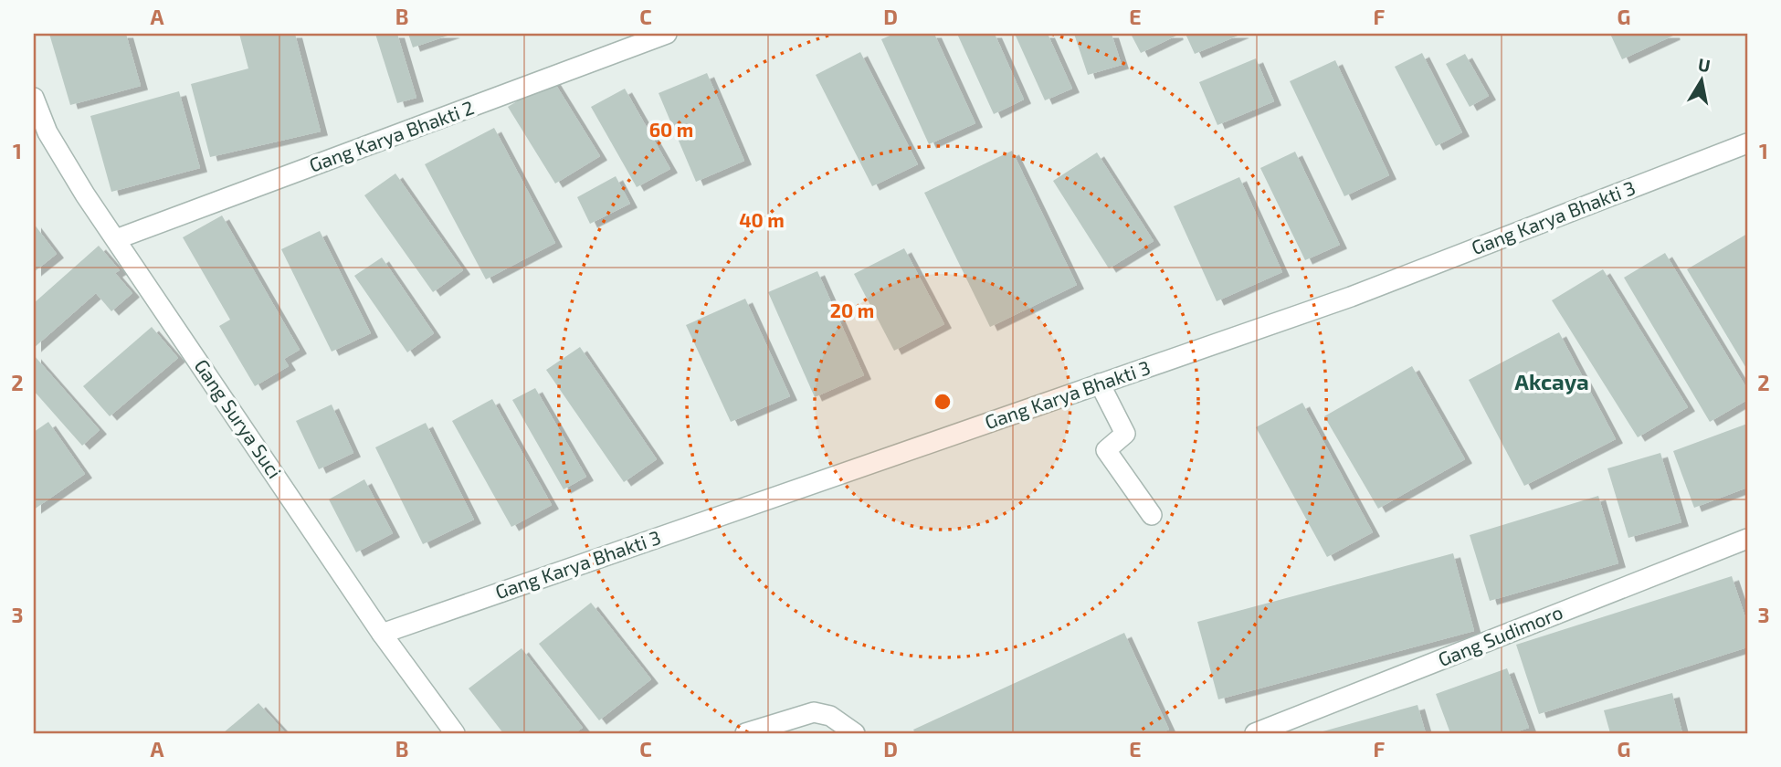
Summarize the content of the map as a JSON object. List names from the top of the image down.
{
  "streets": {
    "street": [
      "Gang Karya Bhakti 2",
      "Gang Karya Bhakti 3",
      "Gang Surya Suci",
      "Gang Sudimoro"
    ]
  },
  "crossings": [
    ["Gang Karya Bhakti 2", "Gang Surya Suci"],
    ["Gang Karya Bhakti 3", "Gang Surya Suci"]
  ],
  "districts": ["Akcaya"],
  "north": "top",
  "grid": {
    "columns": [
      "A",
      "B",
      "C",
      "D",
      "E",
      "F",
      "G"
    ],
    "rows": ["1", "2", "3"]
  },
  "rings": ["60 m", "40 m", "20 m"]
}
